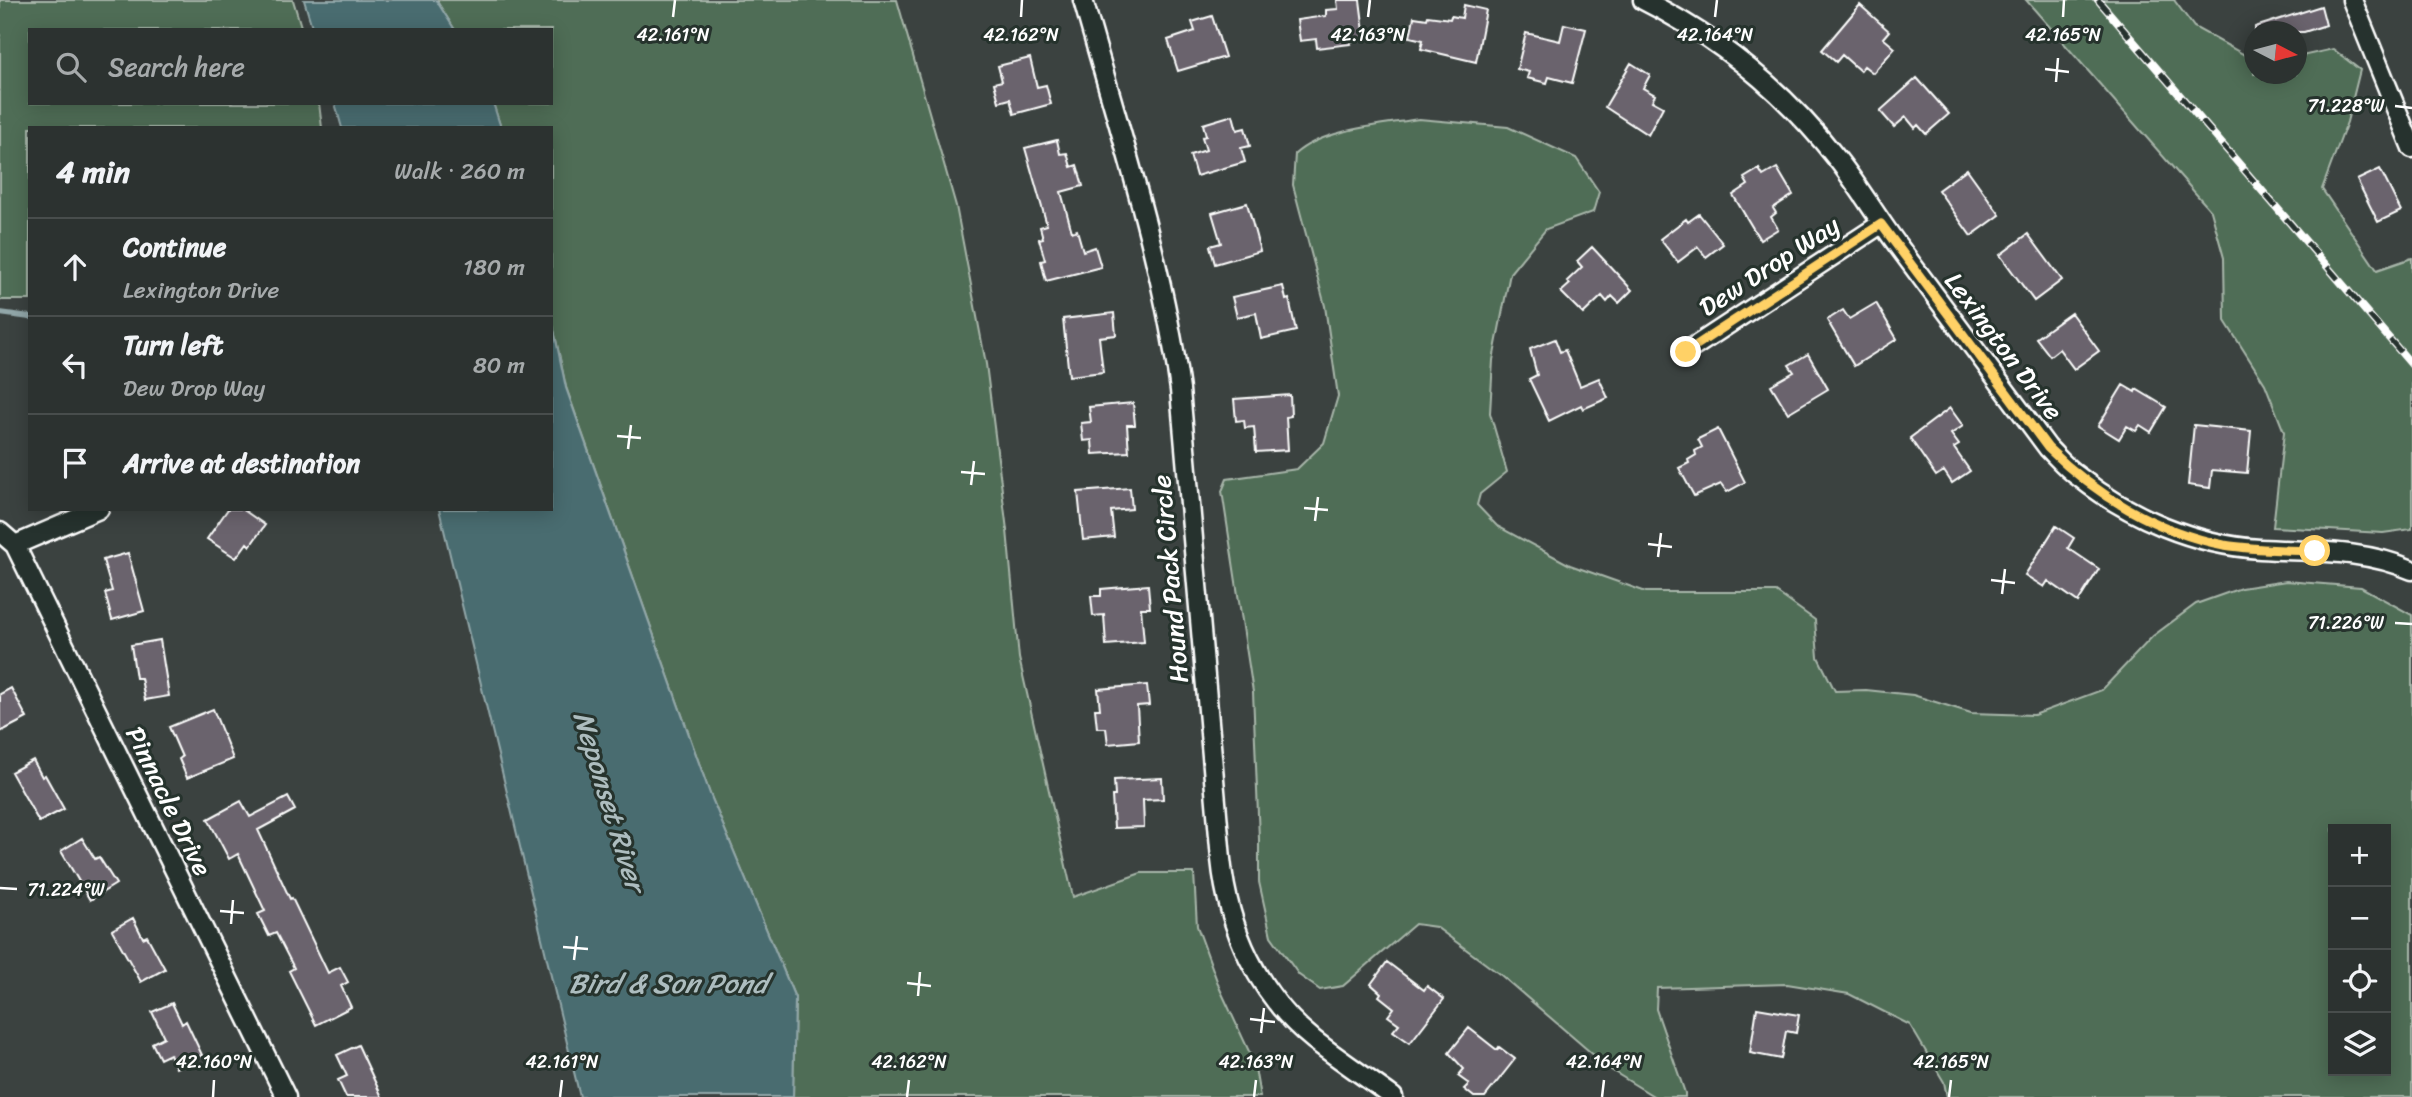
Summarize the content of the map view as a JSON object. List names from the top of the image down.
{
  "streets": {
    "street": [
      "Dew Drop Way",
      "Lexington Drive",
      "Hound Pack Circle",
      "Pinnacle Drive"
    ]
  },
  "crossings": [
    ["Dew Drop Way", "Lexington Drive"]
  ],
  "water": ["Neponset River", "Bird & Son Pond"],
  "north": "right",
  "page": {
    "search": "Search here",
    "heading": ["4 min", "Walk · 260 m"],
    "list": [
      ["Continue", "Lexington Drive", "180 m"],
      ["Turn left", "Dew Drop Way", "80 m"],
      "Arrive at destination"
    ],
    "map_buttons": ["+", "−"]
  },
  "coordinates": [
    "42.161°N",
    "42.162°N",
    "42.163°N",
    "42.164°N",
    "42.165°N",
    "71.228°W",
    "71.226°W",
    "71.224°W",
    "42.160°N"
  ]
}
